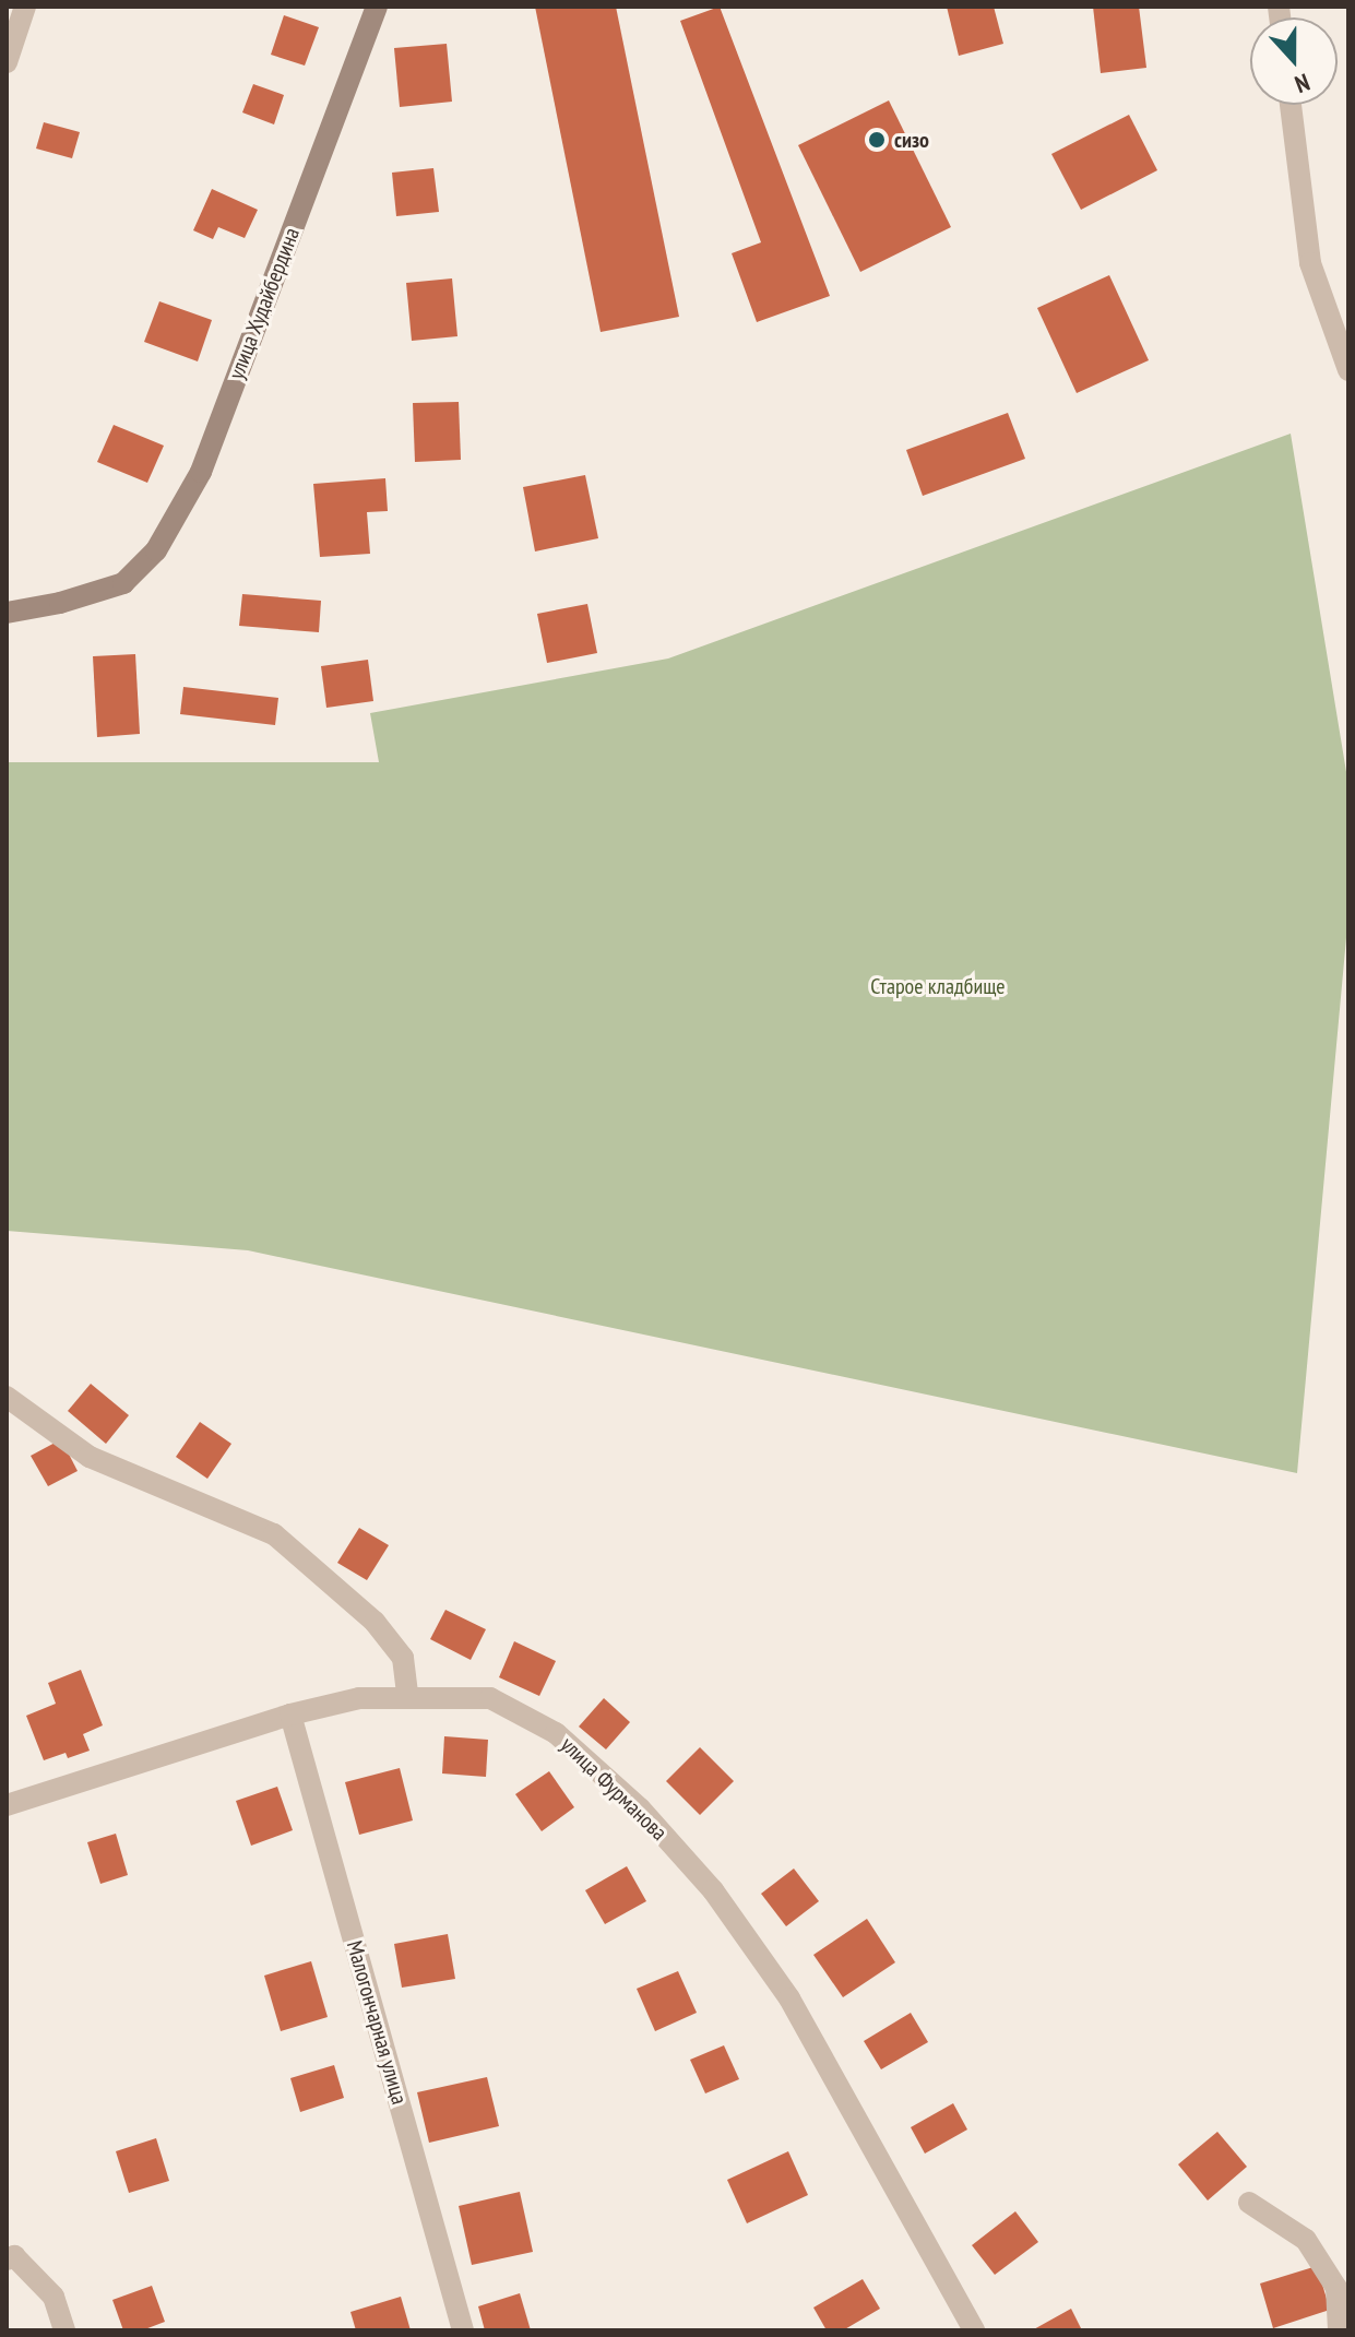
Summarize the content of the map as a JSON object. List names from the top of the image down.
{
  "streets": {
    "street": ["улица Худайбердина", "улица Фурманова", "Малогончарная улица"]
  },
  "crossings": [
    ["улица Фурманова", "Малогончарная улица"]
  ],
  "parks": ["Старое кладбище"],
  "places": ["сизо"],
  "north": "bottom"
}
